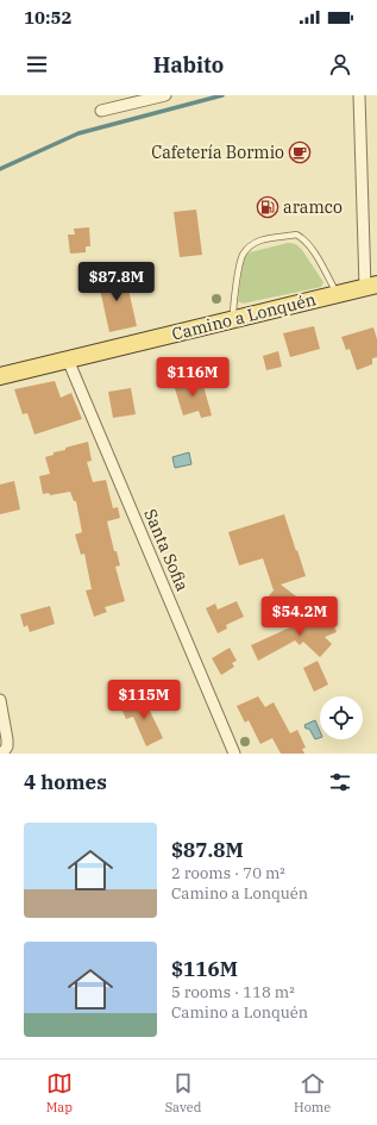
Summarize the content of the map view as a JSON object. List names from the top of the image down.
{
  "streets": {
    "main road": ["Camino a Lonquén"],
    "street": ["Santa Sofia"]
  },
  "crossings": [
    ["Camino a Lonquén", "Santa Sofia"]
  ],
  "places": {
    "cafe": ["Cafetería Bormio"],
    "fuel station": ["aramco"]
  },
  "page": {
    "status": "10:52",
    "header": "Habito",
    "price": [
      "$87.8M",
      "$116M",
      "$54.2M",
      "$115M"
    ],
    "heading": "4 homes",
    "list": [
      {
        "name": "$87.8M",
        "note": "2 rooms · 70 m² · Camino a Lonquén"
      },
      {
        "name": "$116M",
        "note": "5 rooms · 118 m² · Camino a Lonquén"
      }
    ],
    "tabs": ["Map", "Saved", "Home"]
  }
}
